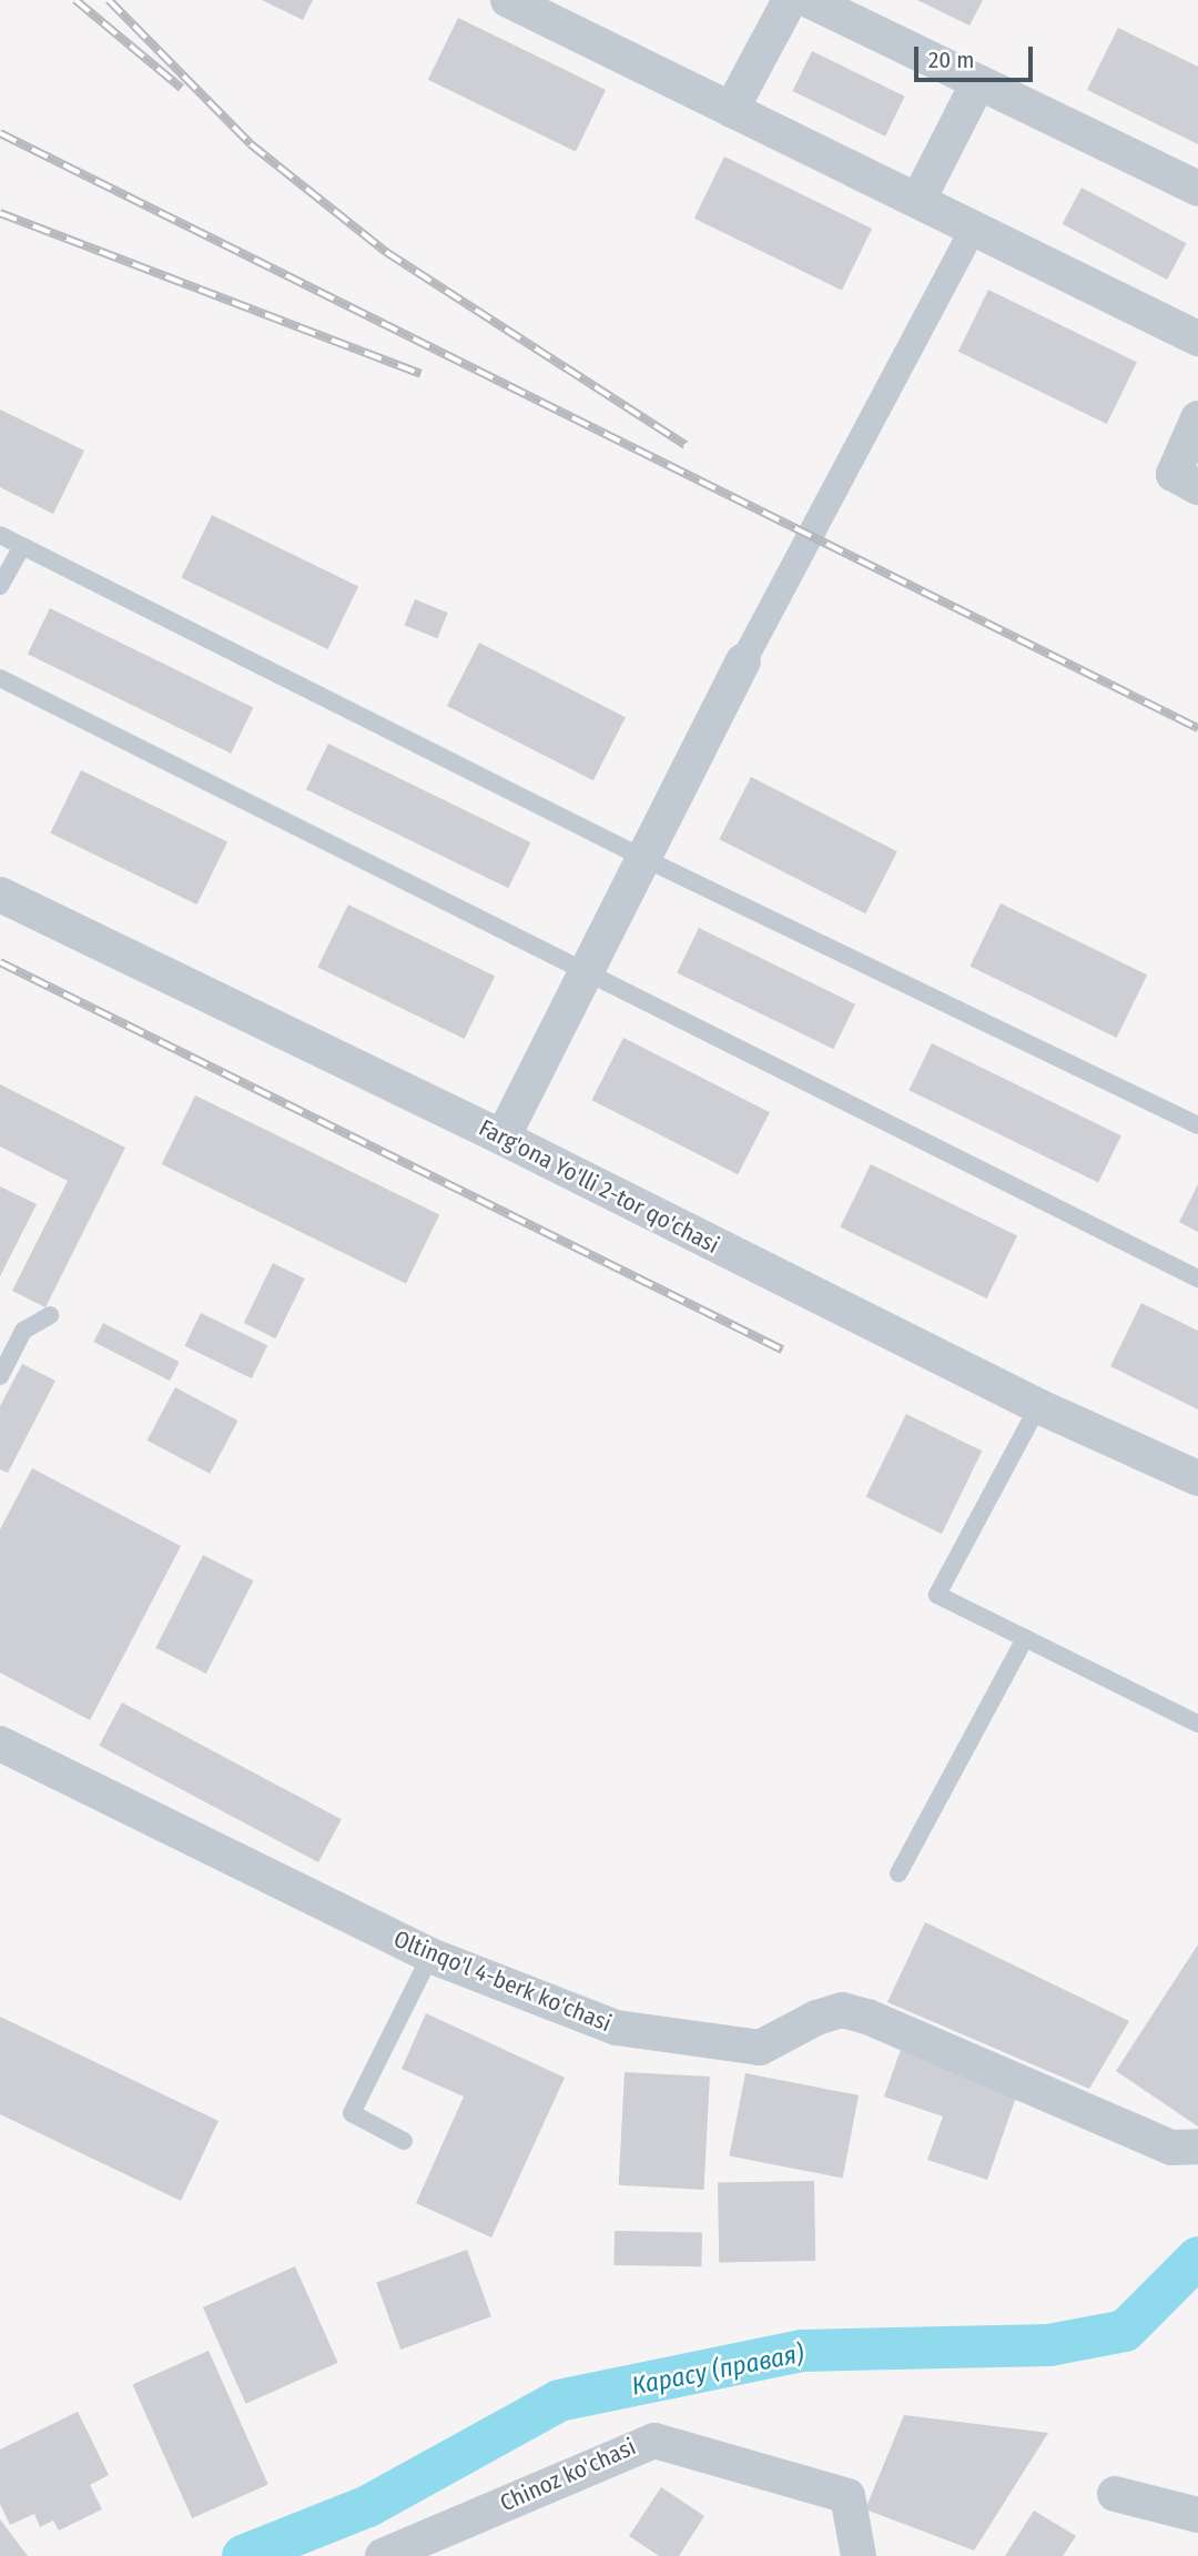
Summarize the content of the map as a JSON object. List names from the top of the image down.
{
  "streets": {
    "street": ["Farg'ona Yo'lli 2-tor qo'chasi", "Oltinqo'l 4-berk ko'chasi", "Chinoz ko'chasi"]
  },
  "water": ["Карасу (правая)"],
  "scale_bar": "20 m"
}
